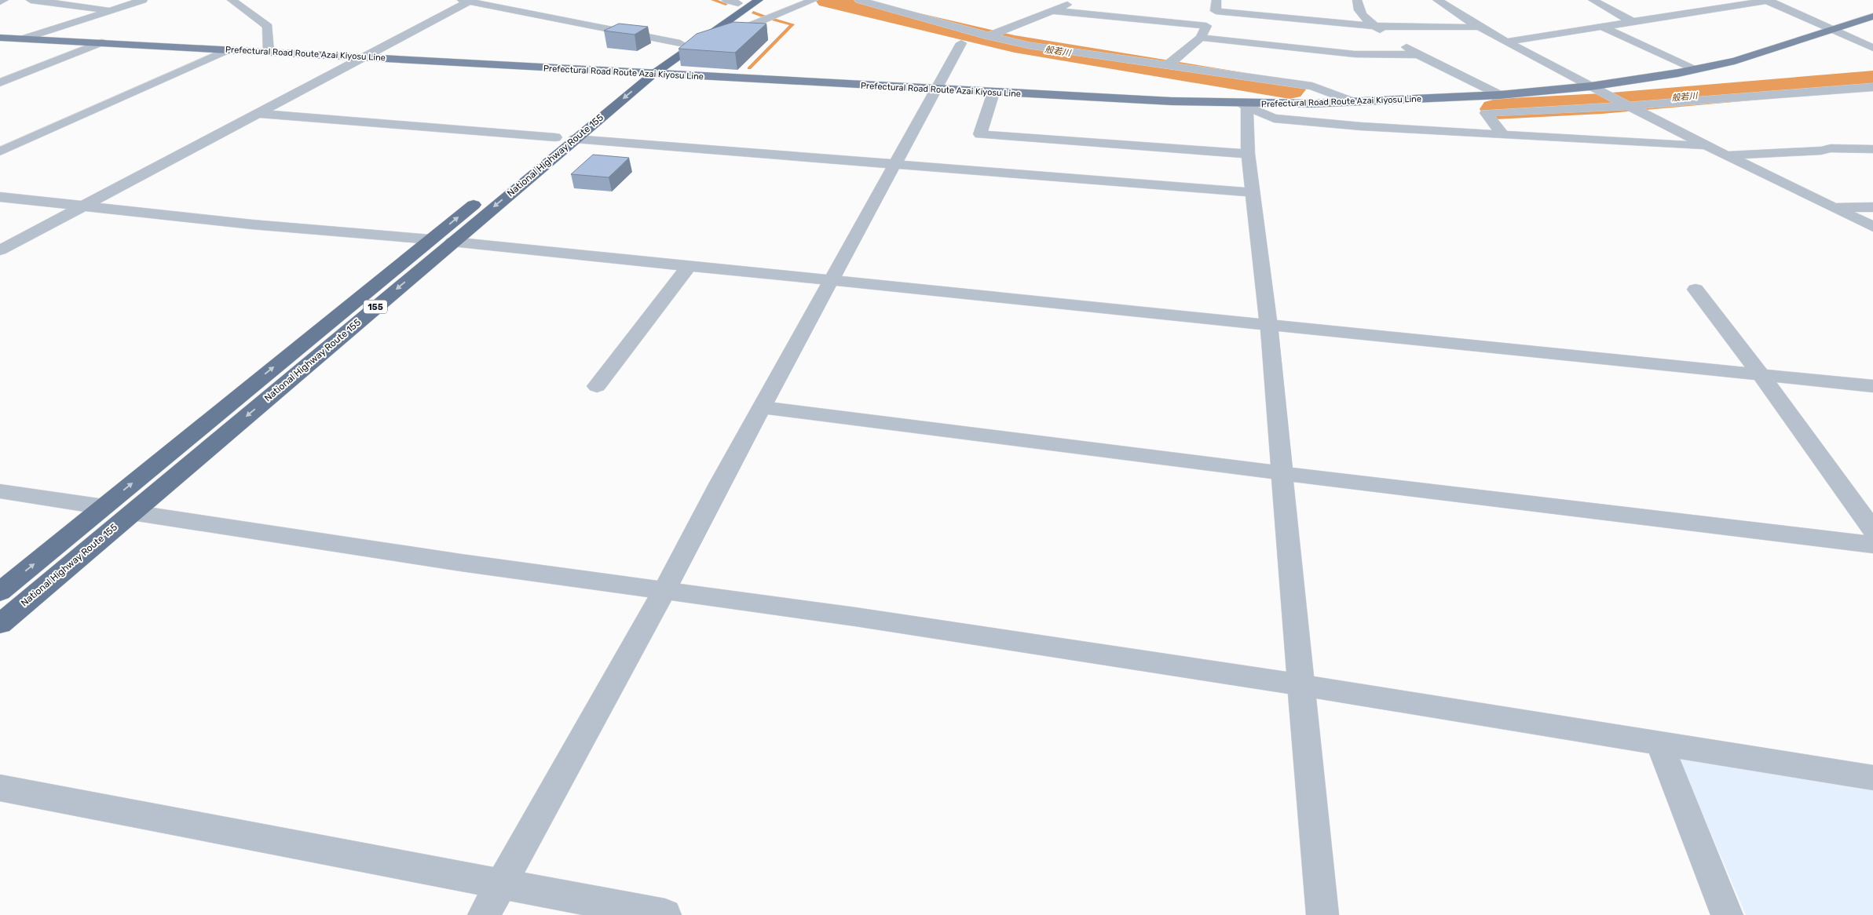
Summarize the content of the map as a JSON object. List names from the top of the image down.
{
  "streets": {
    "highway": ["National Highway Route 155", "155"],
    "main road": ["Prefectural Road Route Azai Kiyosu Line"]
  },
  "crossings": [
    ["Prefectural Road Route Azai Kiyosu Line", "National Highway Route 155"]
  ],
  "water": ["般若川"]
}
